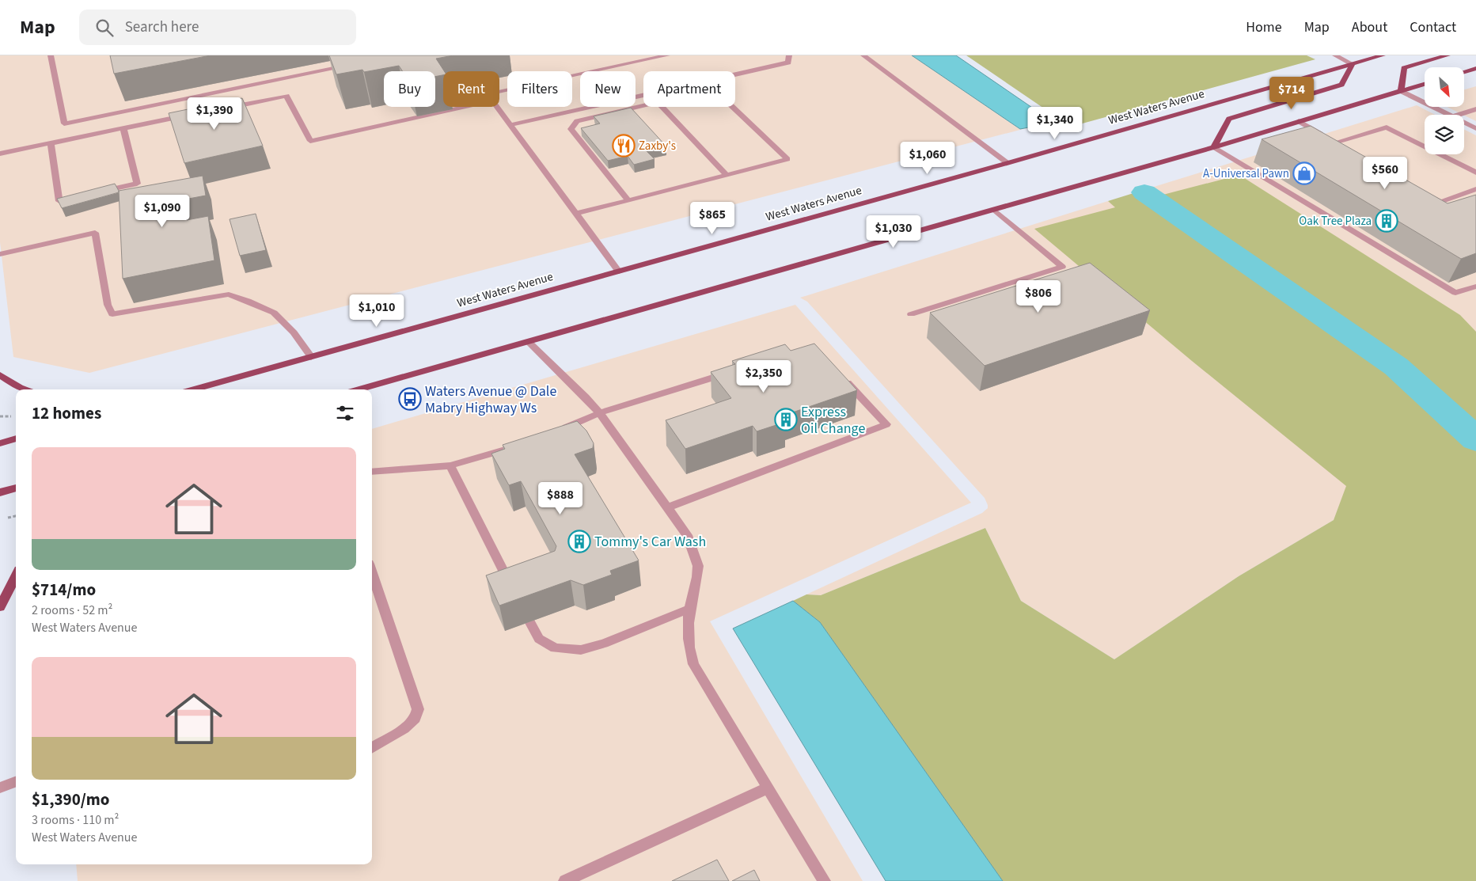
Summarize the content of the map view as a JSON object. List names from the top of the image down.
{
  "streets": {
    "main road": ["West Waters Avenue"]
  },
  "places": {
    "restaurant": ["Zaxby's"],
    "shop": ["A-Universal Pawn"],
    "building": ["Oak Tree Plaza", "Express Oil Change", "Tommy's Car Wash"],
    "bus stop": ["Waters Avenue @ Dale Mabry Highway Ws"]
  },
  "north": "bottom right",
  "page": {
    "header": "Map",
    "search": "Search here",
    "nav": [
      "Home",
      "Map",
      "About",
      "Contact"
    ],
    "chip": [
      "Buy",
      "Rent",
      "Filters",
      "New",
      "Apartment"
    ],
    "price": [
      "$714",
      "$1,390",
      "$1,340",
      "$1,060",
      "$560",
      "$1,090",
      "$865",
      "$1,030",
      "$806",
      "$1,010",
      "$2,350",
      "$888"
    ],
    "heading": "12 homes",
    "list": [
      {
        "name": "$714/mo",
        "note": "2 rooms · 52 m² · West Waters Avenue"
      },
      {
        "name": "$1,390/mo",
        "note": "3 rooms · 110 m² · West Waters Avenue"
      }
    ]
  }
}
